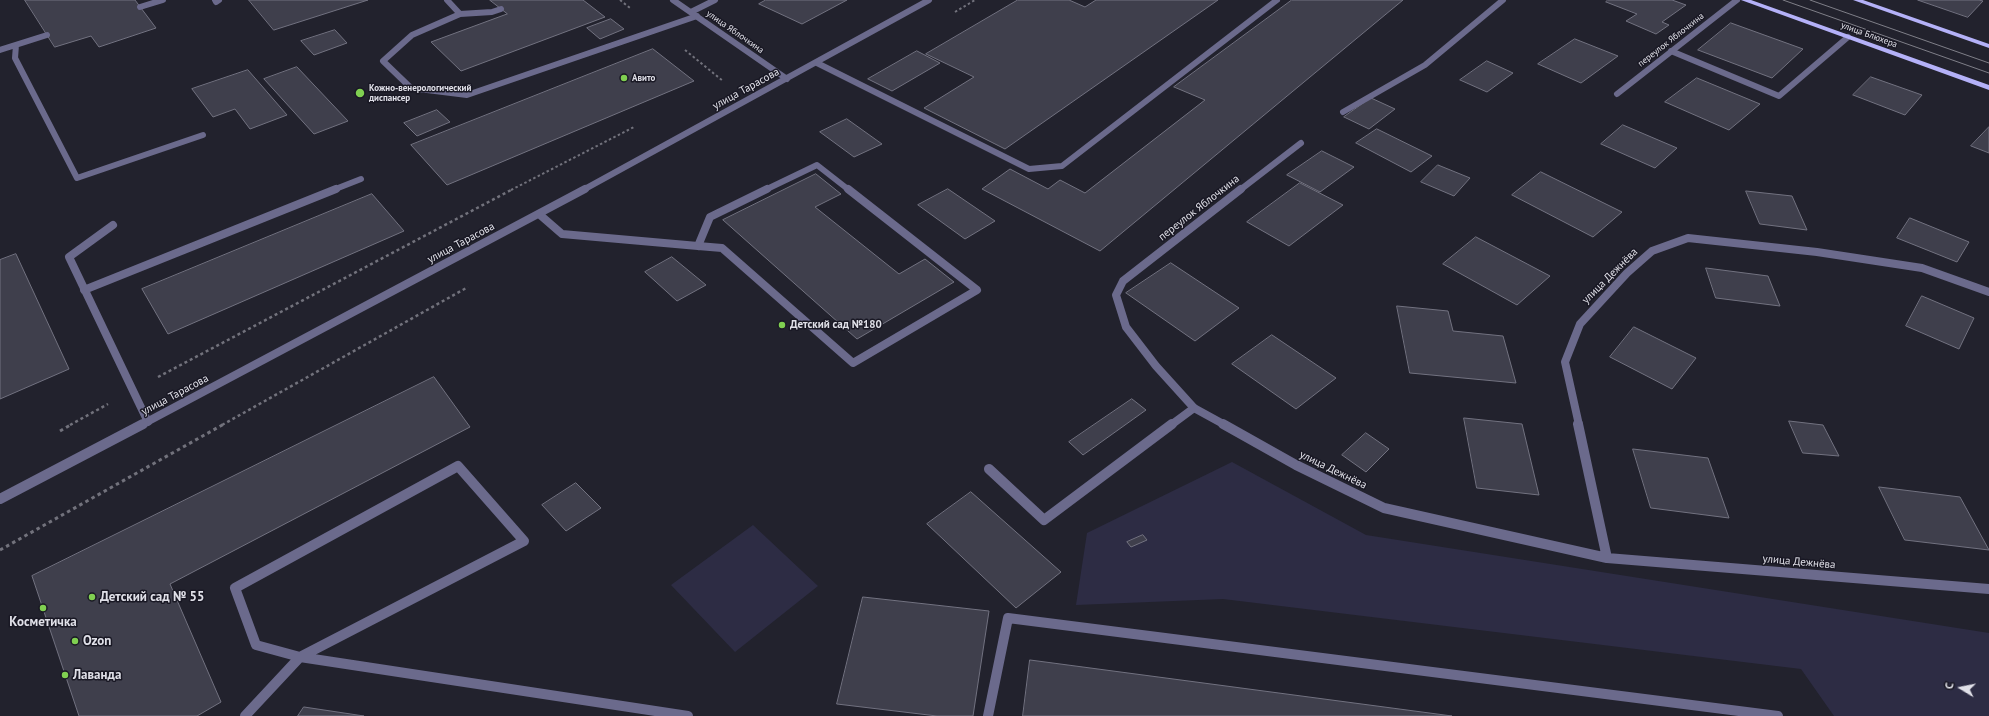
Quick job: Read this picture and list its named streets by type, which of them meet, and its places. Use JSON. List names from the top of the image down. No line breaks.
{"streets":{"main road":["улица Блюхера"],"street":["улица Яблочкина","переулок Яблочкина","улица Тарасова","улица Дежнёва"]},"crossings":[["улица Яблочкина","улица Тарасова"],["переулок Яблочкина","улица Дежнёва"]],"places":["Авито","Кожно-венерологический диспансер","Детский сад №180","Детский сад № 55","Косметичка","Ozon","Лаванда"],"north":"left"}
